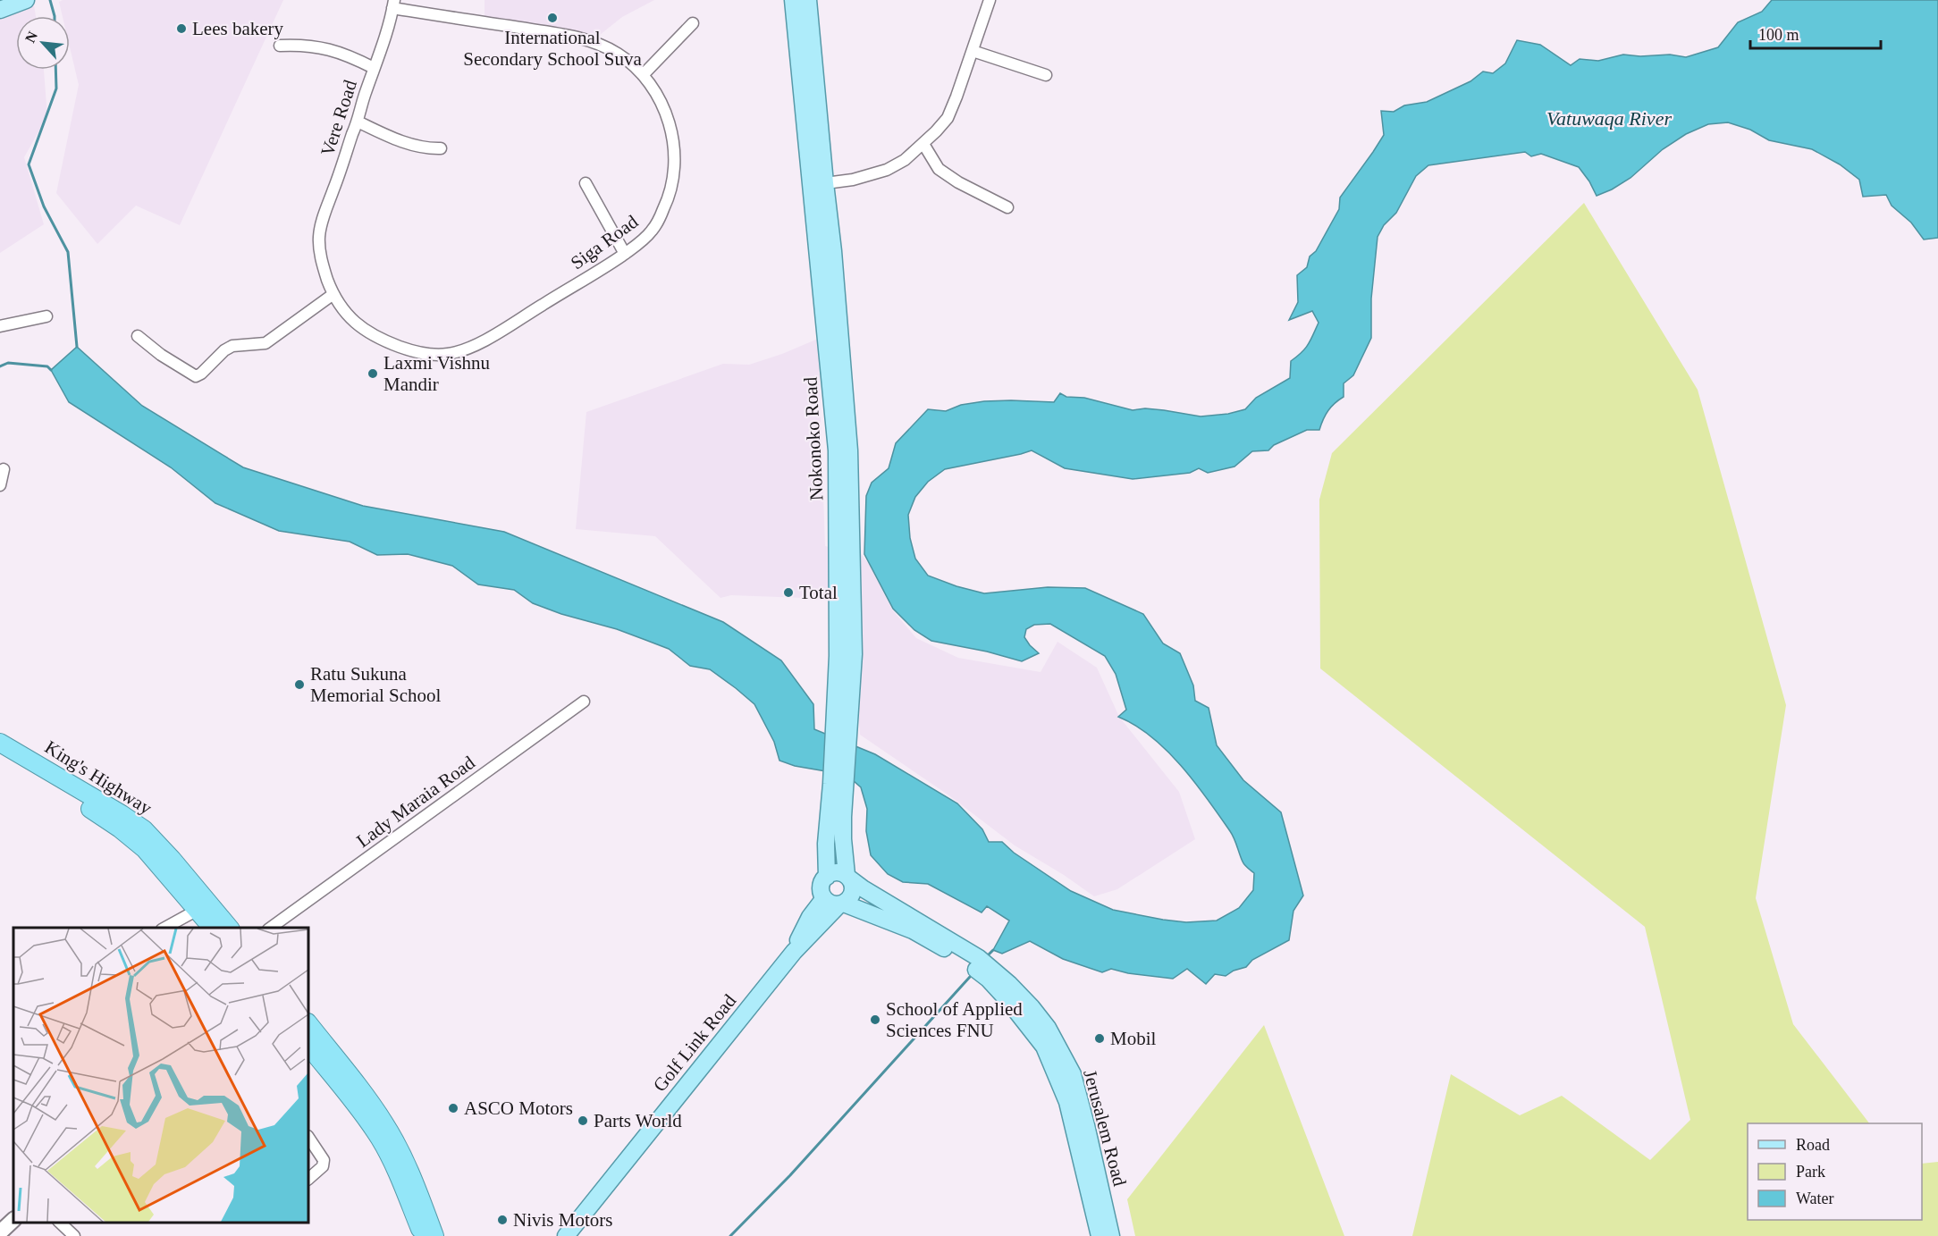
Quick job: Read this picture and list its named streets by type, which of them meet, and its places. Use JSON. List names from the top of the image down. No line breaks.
{"streets":{"highway":["King's Highway"],"main road":["Nokonoko Road","Golf Link Road","Jerusalem Road"],"street":["Vere Road","Siga Road","Lady Maraia Road"]},"crossings":[["Vere Road","Siga Road"],["Nokonoko Road","Golf Link Road"],["Nokonoko Road","Jerusalem Road"],["Golf Link Road","Jerusalem Road"]],"water":["Vatuwaqa River"],"places":["International Secondary School Suva","Lees bakery","Laxmi Vishnu Mandir","Total","Ratu Sukuna Memorial School","School of Applied Sciences FNU","Mobil","ASCO Motors","Parts World","Nivis Motors"],"legend":["Road","Park","Water"],"scale_bar":"100 m","north":"top left"}
